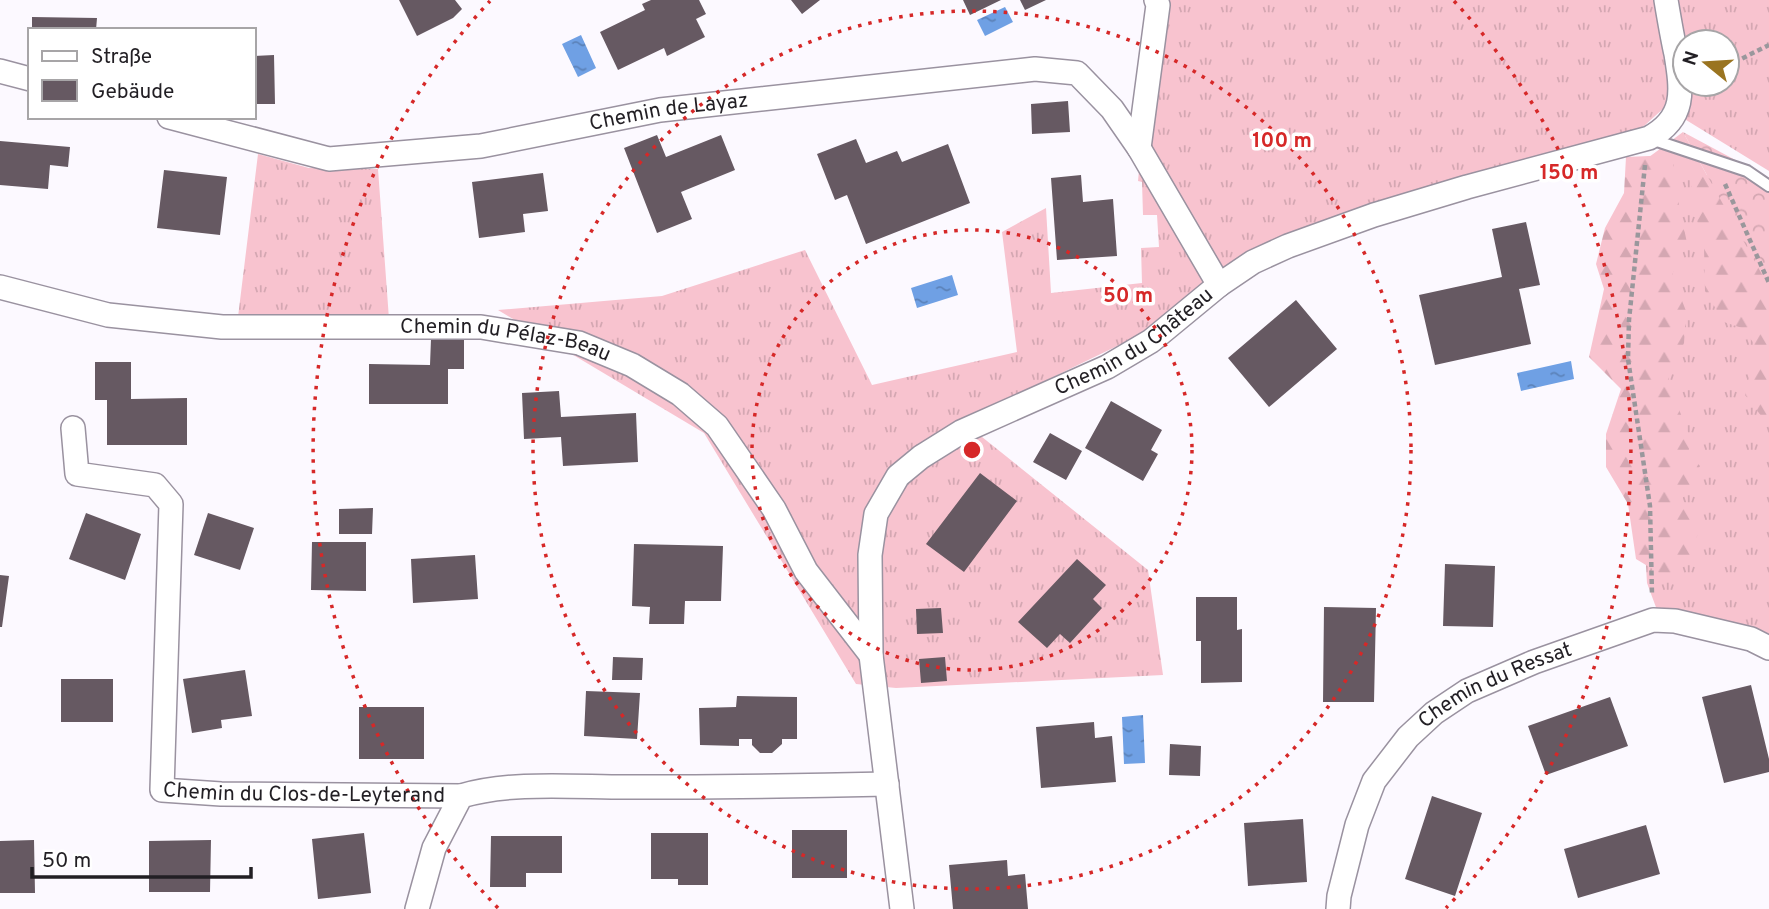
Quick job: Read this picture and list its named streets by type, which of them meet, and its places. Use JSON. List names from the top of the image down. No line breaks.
{"streets":{"street":["Chemin de Layaz","Chemin du Château","Chemin du Pélaz-Beau","Chemin du Ressat","Chemin du Clos-de-Leyterand"]},"crossings":[["Chemin de Layaz","Chemin du Château"],["Chemin du Château","Chemin du Pélaz-Beau"],["Chemin du Château","Chemin du Clos-de-Leyterand"]],"legend":["Straße","Gebäude"],"scale_bar":"50 m","north":"left","rings":["100 m","150 m","50 m"]}
